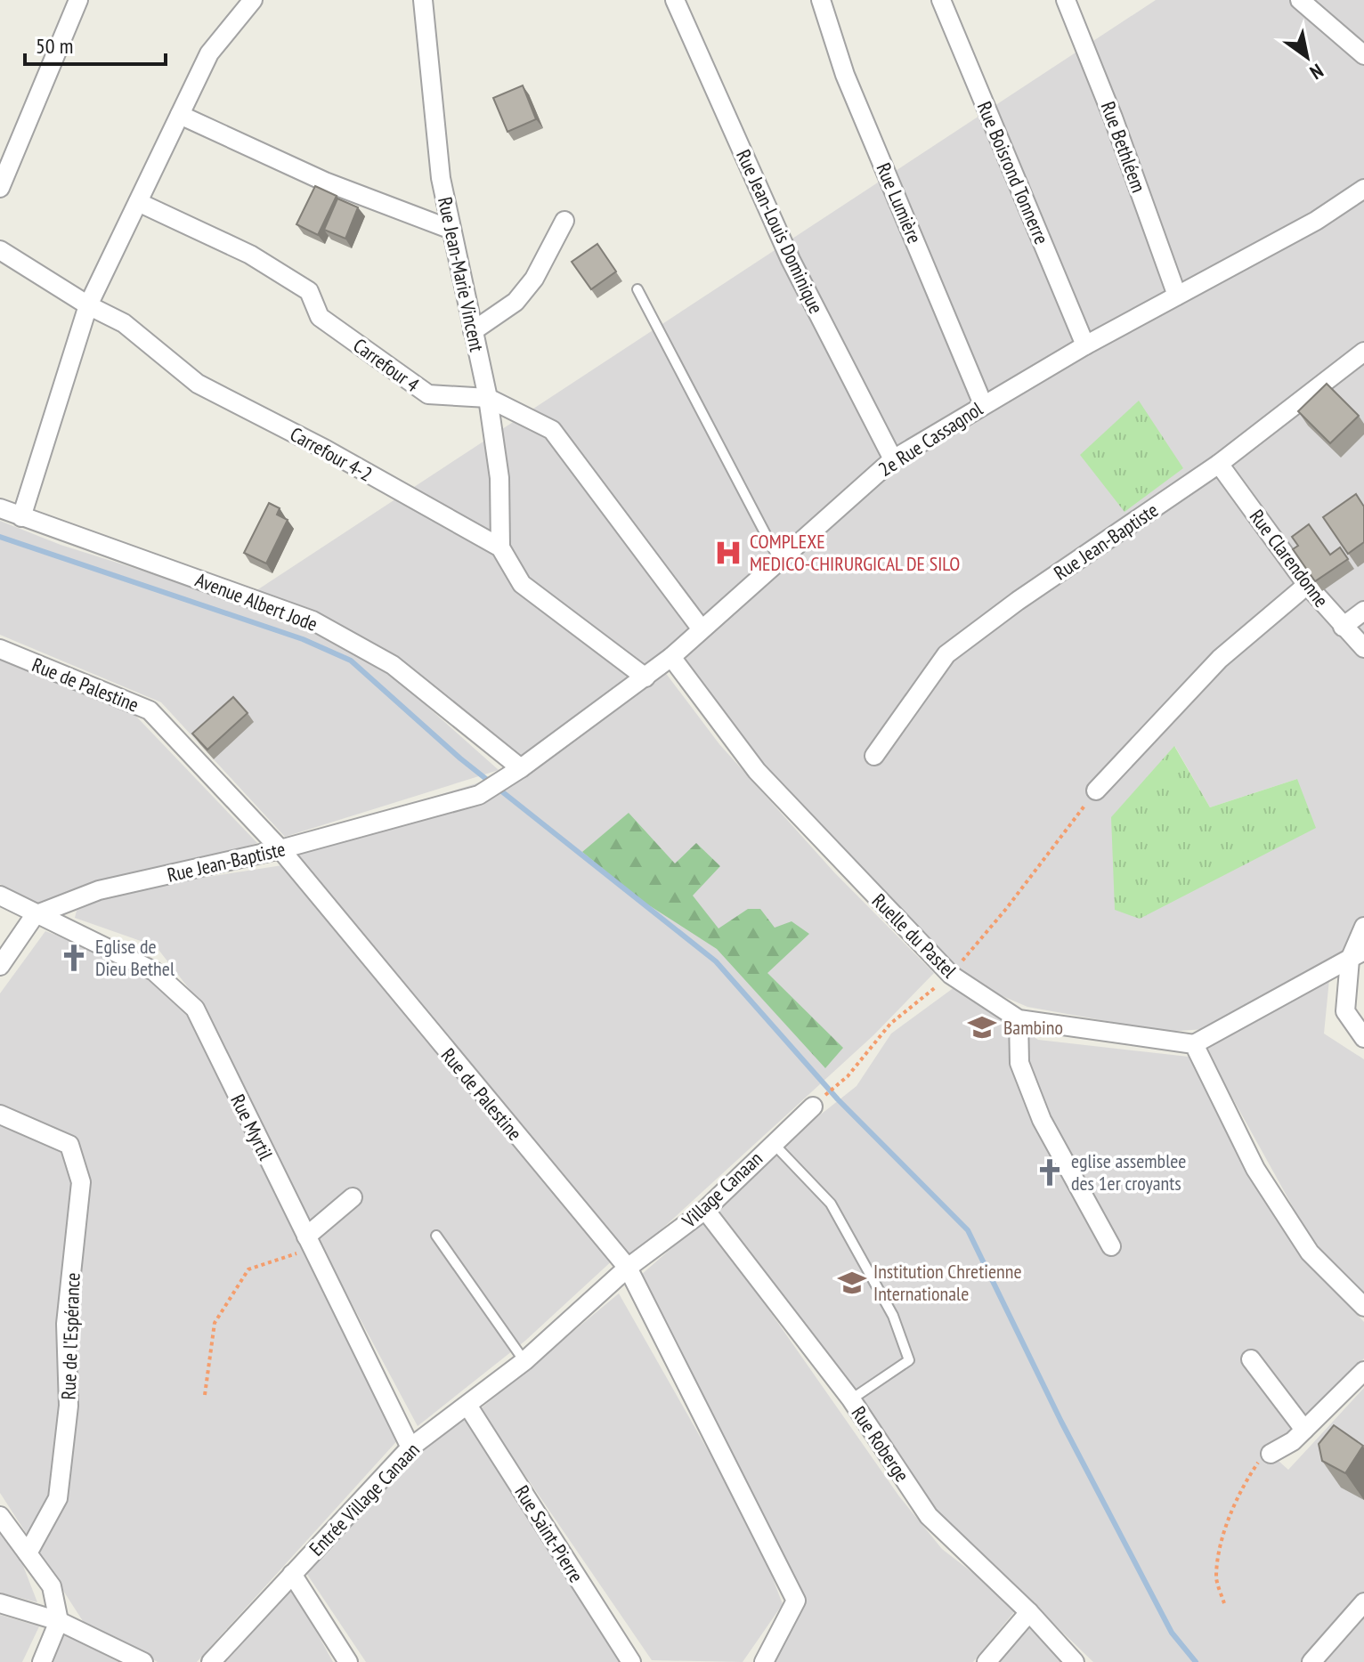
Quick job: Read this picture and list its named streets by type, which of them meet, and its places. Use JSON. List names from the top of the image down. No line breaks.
{"streets":{"street":["Rue Bethléem","Rue Boisrond Tonnerre","Rue Lumière","Rue Jean-Louis Dominique","Rue Jean-Marie Vincent","Carrefour 4","2e Rue Cassagnol","Carrefour 4-2","Rue Jean-Baptiste","Rue Clarendonne","Avenue Albert Jode","Rue de Palestine","Ruelle du Pastel","Rue Myrtil","Village Canaan","Rue de l'Espérance","Rue Roberge","Entrée Village Canaan","Rue Saint-Pierre"]},"crossings":[["Rue Bethléem","2e Rue Cassagnol"],["Rue Boisrond Tonnerre","2e Rue Cassagnol"],["Rue Lumière","2e Rue Cassagnol"],["Rue Jean-Louis Dominique","2e Rue Cassagnol"],["Rue Jean-Marie Vincent","Carrefour 4"],["Rue Jean-Marie Vincent","Carrefour 4-2"],["Carrefour 4","2e Rue Cassagnol"],["2e Rue Cassagnol","Rue Jean-Baptiste"],["2e Rue Cassagnol","Avenue Albert Jode"],["2e Rue Cassagnol","Ruelle du Pastel"],["Rue Jean-Baptiste","Rue Clarendonne"],["Rue Jean-Baptiste","Avenue Albert Jode"],["Rue Jean-Baptiste","Rue de Palestine"],["Rue Jean-Baptiste","Rue Myrtil"],["Rue de Palestine","Village Canaan"],["Rue de Palestine","Entrée Village Canaan"],["Rue Myrtil","Entrée Village Canaan"],["Village Canaan","Rue Roberge"],["Village Canaan","Entrée Village Canaan"],["Entrée Village Canaan","Rue Saint-Pierre"]],"places":{"hospital":["COMPLEXE MEDICO-CHIRURGICAL DE SILO"],"church":["Eglise de Dieu Bethel","eglise assemblee des 1er croyants"],"school or university":["Bambino","Institution Chretienne Internationale"]},"scale_bar":"50 m","north":"bottom right"}
